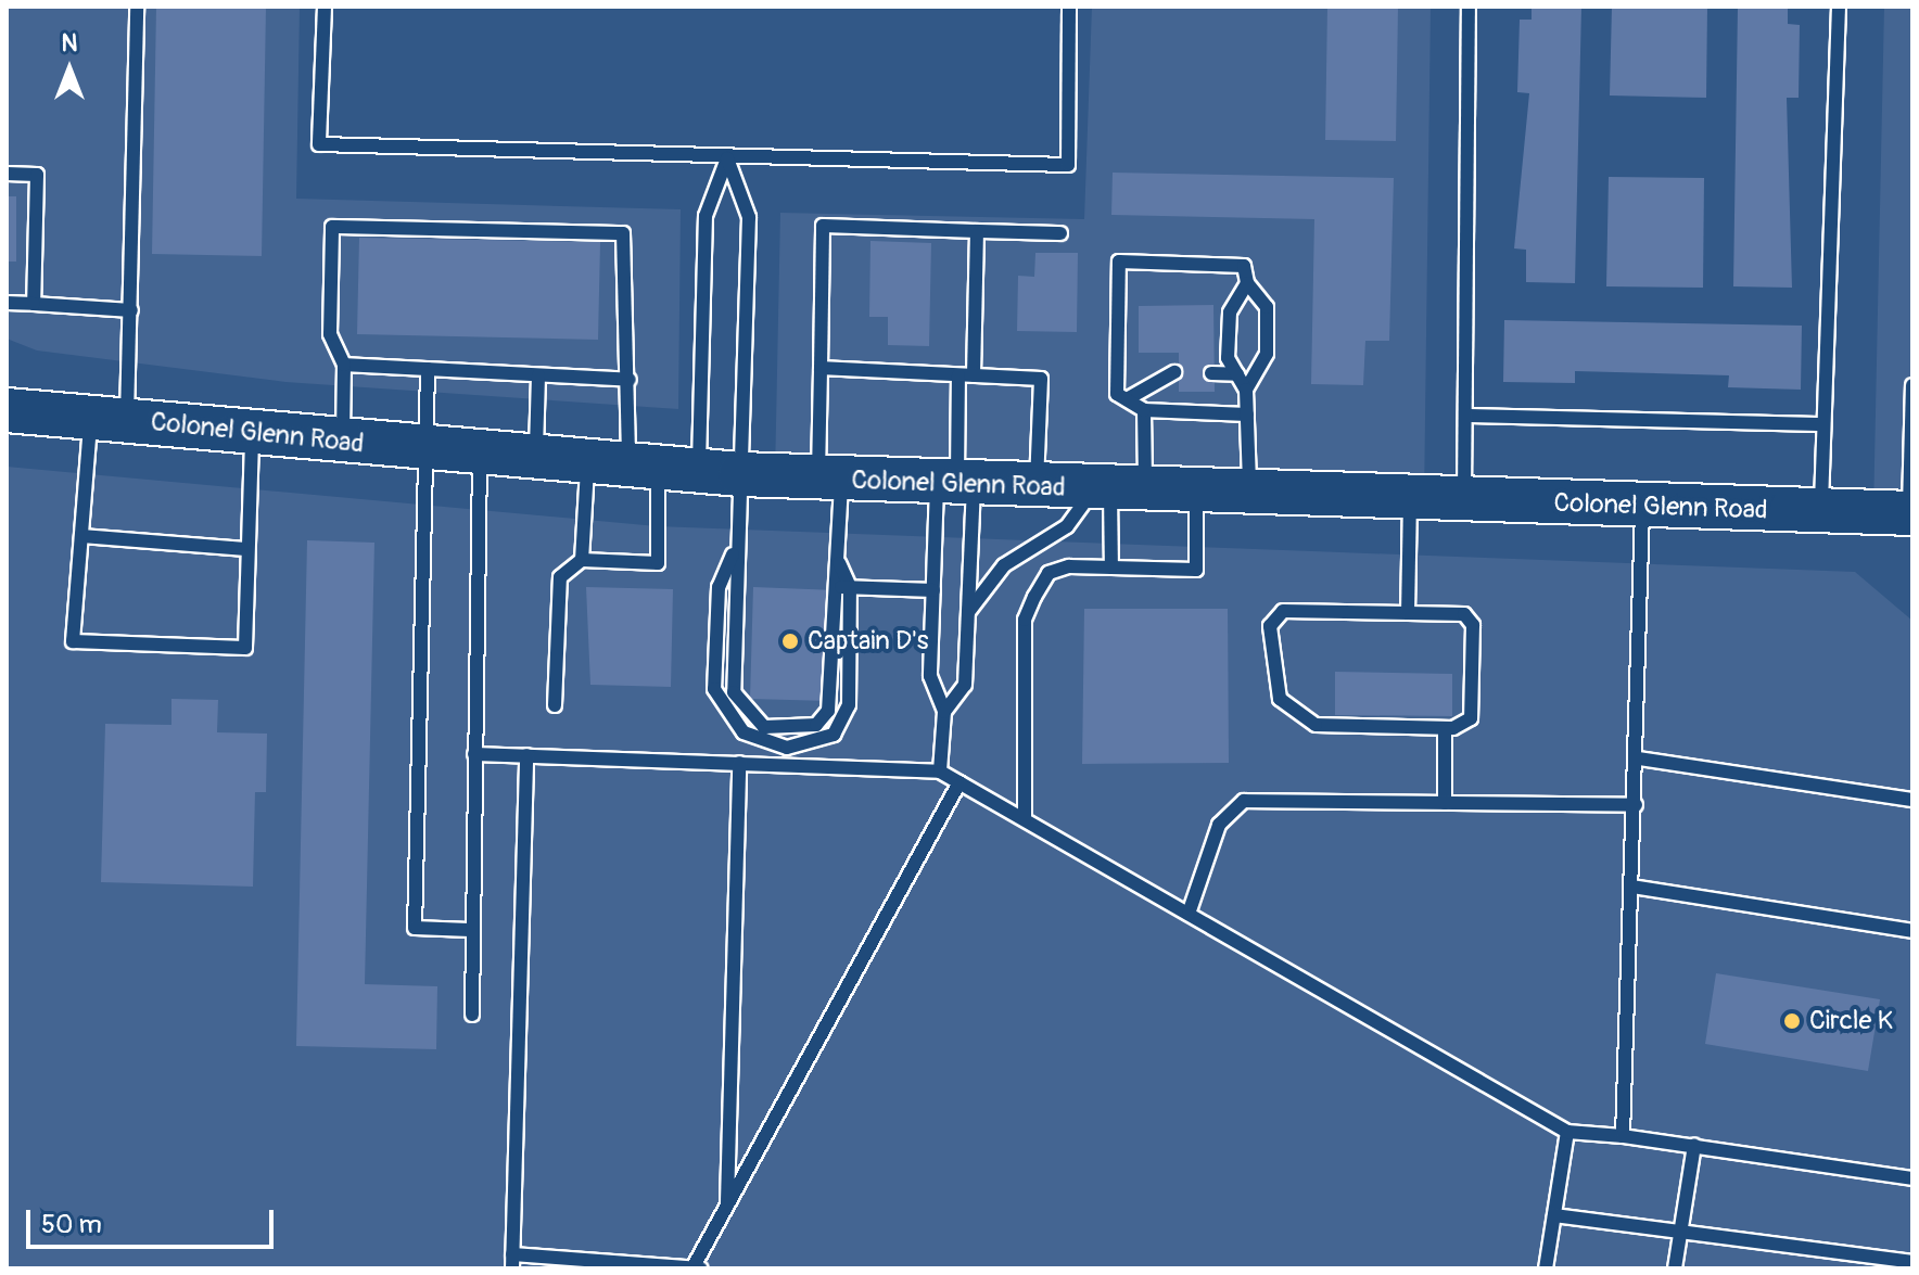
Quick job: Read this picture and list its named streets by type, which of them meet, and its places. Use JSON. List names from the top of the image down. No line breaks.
{"streets":{"main road":["Colonel Glenn Road"]},"places":["Captain D's","Circle K"],"scale_bar":"50 m","north":"top"}
